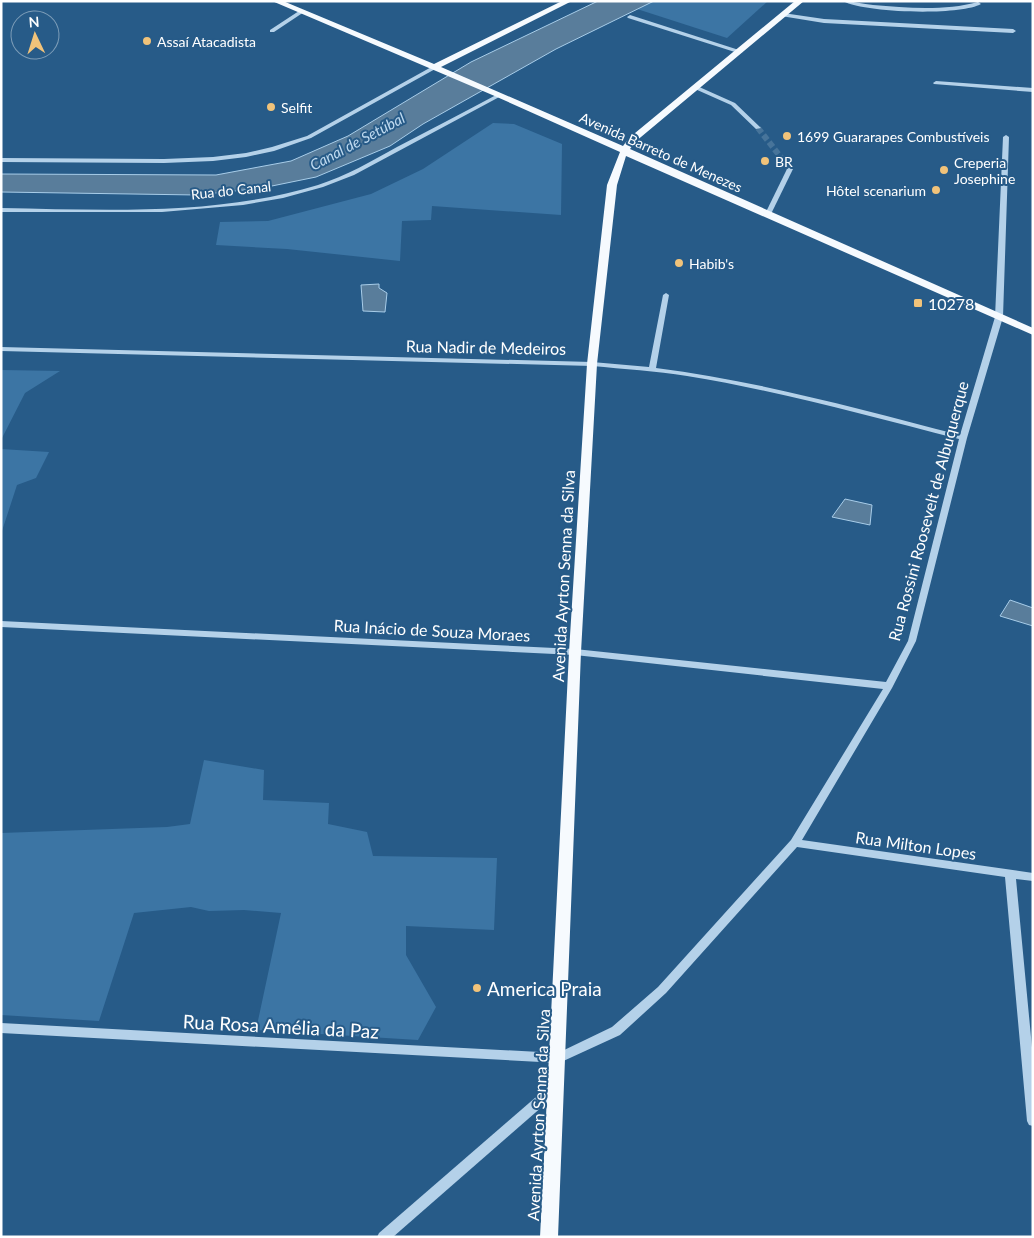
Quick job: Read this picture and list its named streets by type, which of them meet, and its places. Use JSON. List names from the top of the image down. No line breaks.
{"streets":{"main road":["Avenida Barreto de Menezes","Avenida Ayrton Senna da Silva"],"street":["Rua do Canal","Rua Nadir de Medeiros","Rua Rossini Roosevelt de Albuquerque","Rua Inácio de Souza Moraes","Rua Milton Lopes","Rua Rosa Amélia da Paz"]},"crossings":[["Avenida Barreto de Menezes","Rua do Canal"],["Avenida Barreto de Menezes","Rua Rossini Roosevelt de Albuquerque"],["Avenida Barreto de Menezes","Avenida Ayrton Senna da Silva"],["Rua Nadir de Medeiros","Rua Rossini Roosevelt de Albuquerque"],["Rua Nadir de Medeiros","Avenida Ayrton Senna da Silva"],["Rua Rossini Roosevelt de Albuquerque","Avenida Ayrton Senna da Silva"],["Rua Rossini Roosevelt de Albuquerque","Rua Inácio de Souza Moraes"],["Rua Rossini Roosevelt de Albuquerque","Rua Milton Lopes"],["Rua Rossini Roosevelt de Albuquerque","Rua Rosa Amélia da Paz"],["Avenida Ayrton Senna da Silva","Rua Inácio de Souza Moraes"],["Avenida Ayrton Senna da Silva","Rua Rosa Amélia da Paz"]],"water":["Canal de Setúbal"],"places":{"other":["Assaí Atacadista","Selfit","1699 Guararapes Combustíveis","BR","Creperia Josephine","Hôtel scenarium","Habib's","America Praia"],"transit":["10278"]},"north":"top"}
